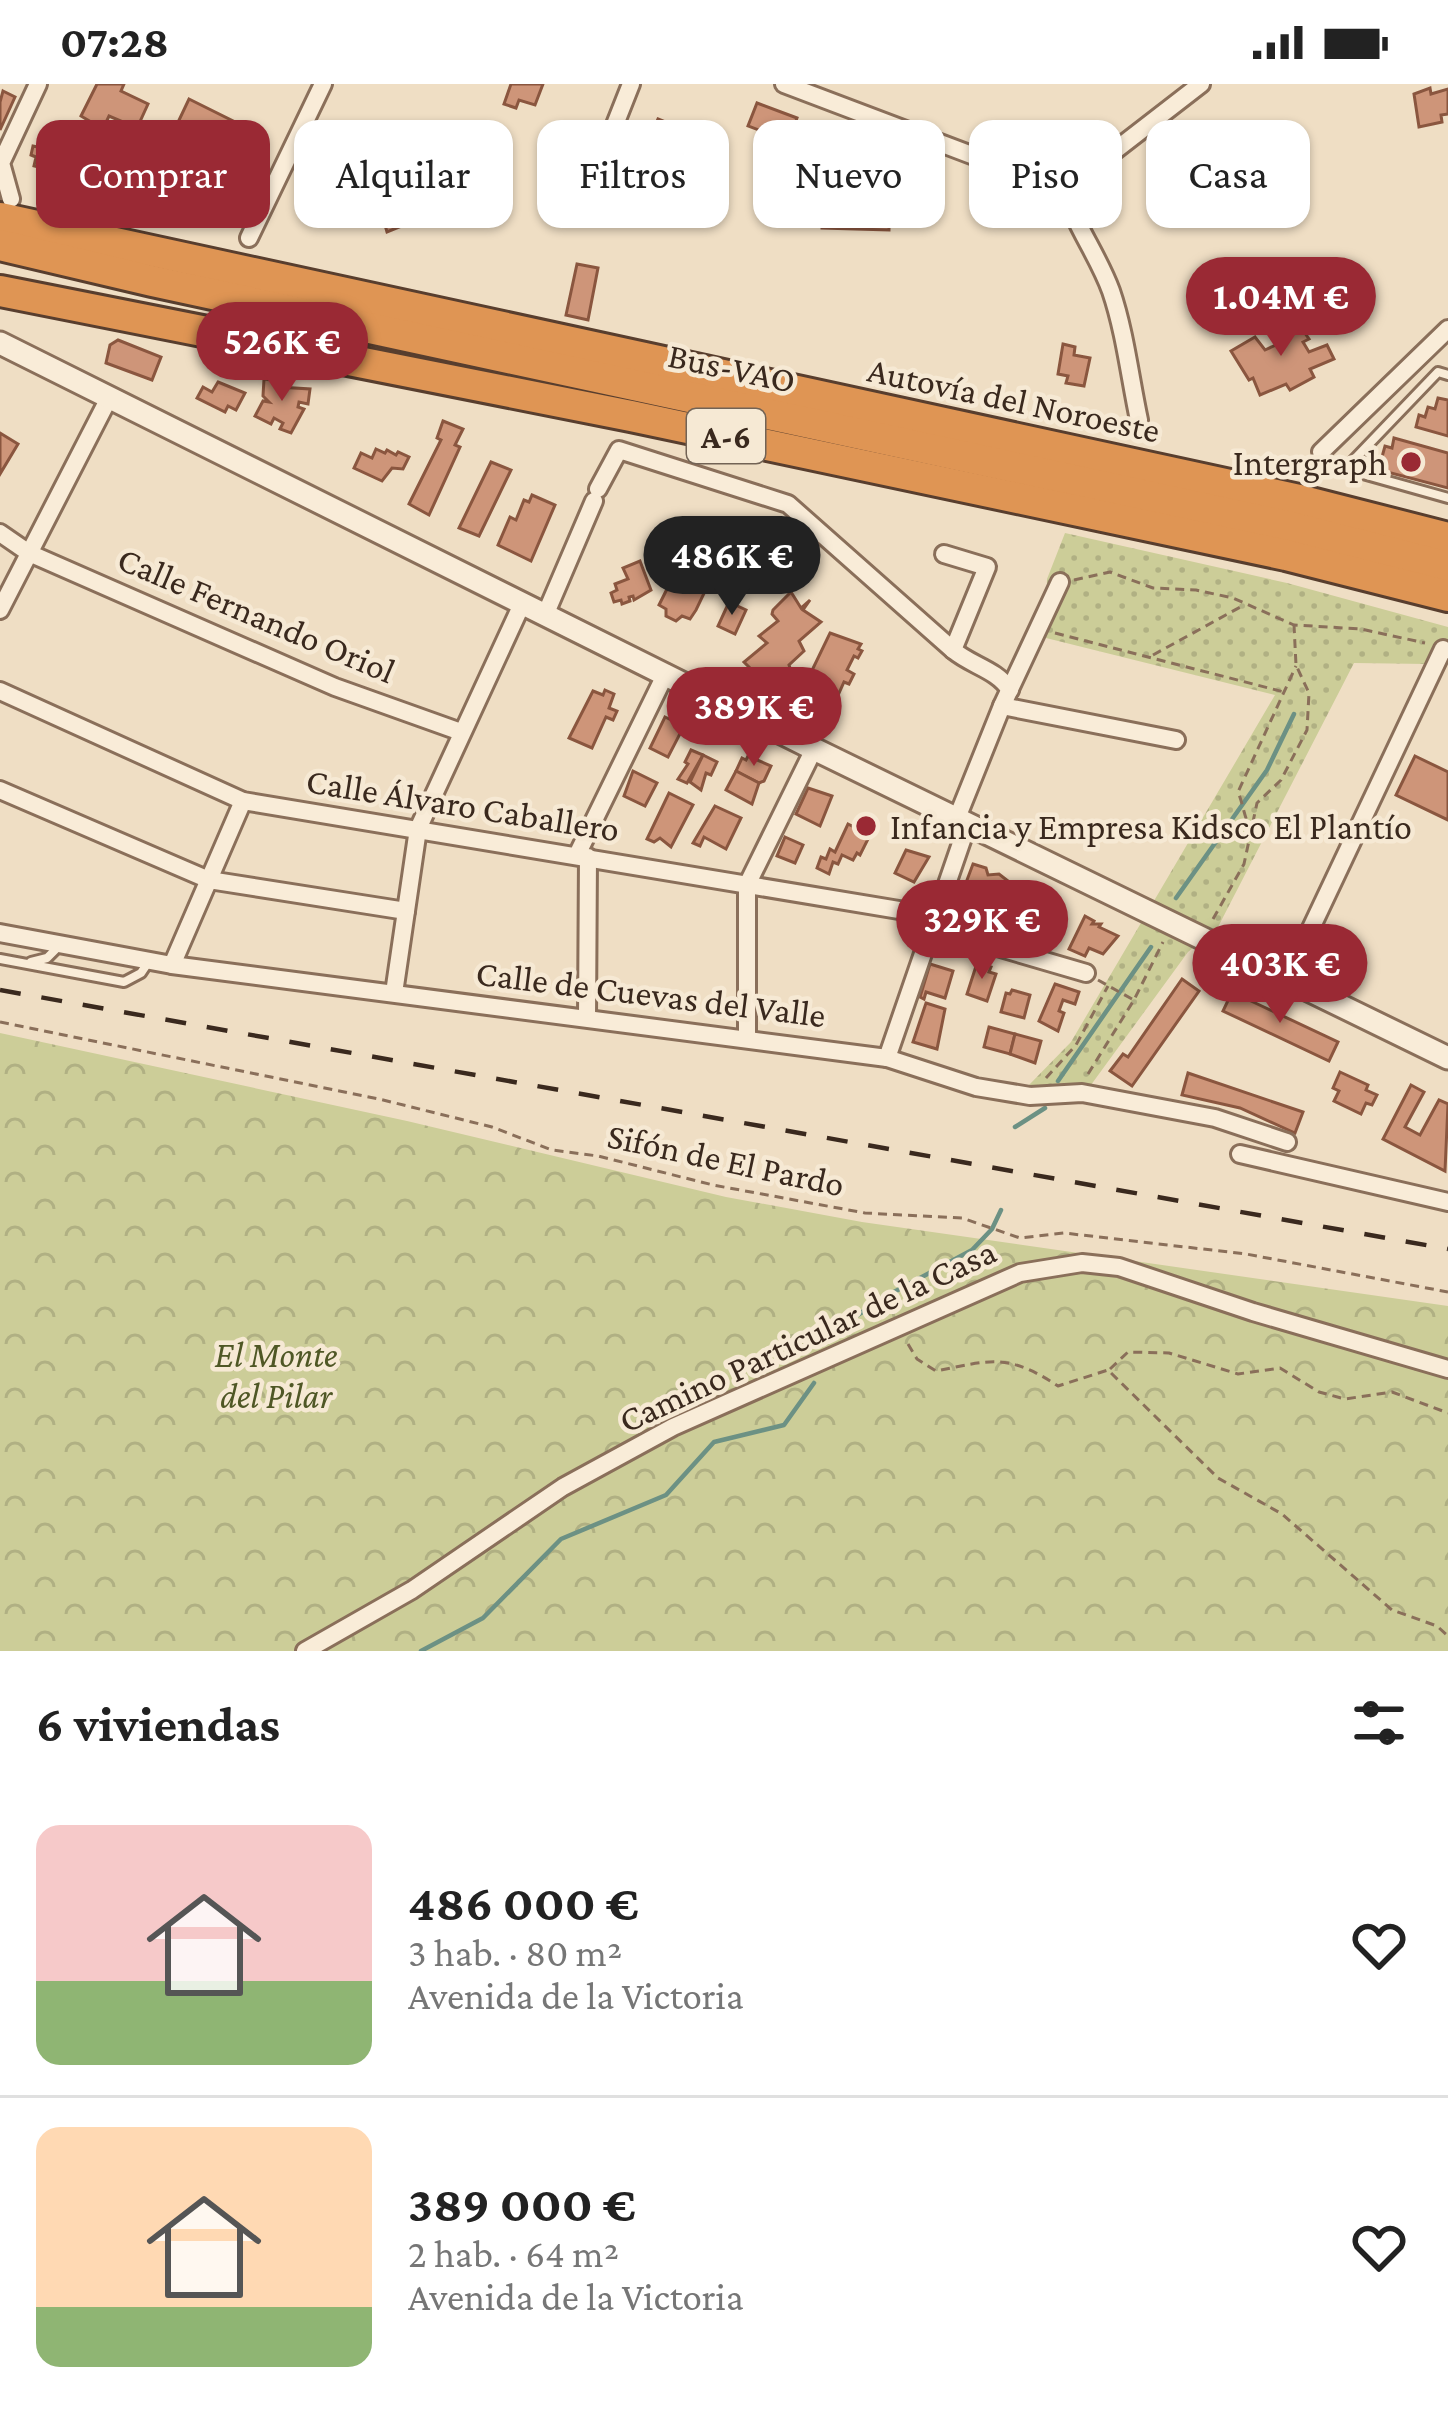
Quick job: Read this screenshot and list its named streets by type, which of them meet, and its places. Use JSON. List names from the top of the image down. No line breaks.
{"streets":{"highway":["Bus-VAO","Autovía del Noroeste","A-6"],"street":["Calle Fernando Oriol","Calle Álvaro Caballero","Calle de Cuevas del Valle","Camino Particular de la Casa"],"path":["Sifón de El Pardo"]},"parks":["El Monte del Pilar"],"places":["Intergraph","Infancia y Empresa Kidsco El Plantío"],"page":{"status":"07:28","chip":["Comprar","Alquilar","Filtros","Nuevo","Piso","Casa"],"price":["1.04M €","526K €","486K €","389K €","329K €","403K €"],"heading":"6 viviendas","list":[{"name":"486 000 €","note":"3 hab. · 80 m² · Avenida de la Victoria"},{"name":"389 000 €","note":"2 hab. · 64 m² · Avenida de la Victoria"}]}}
